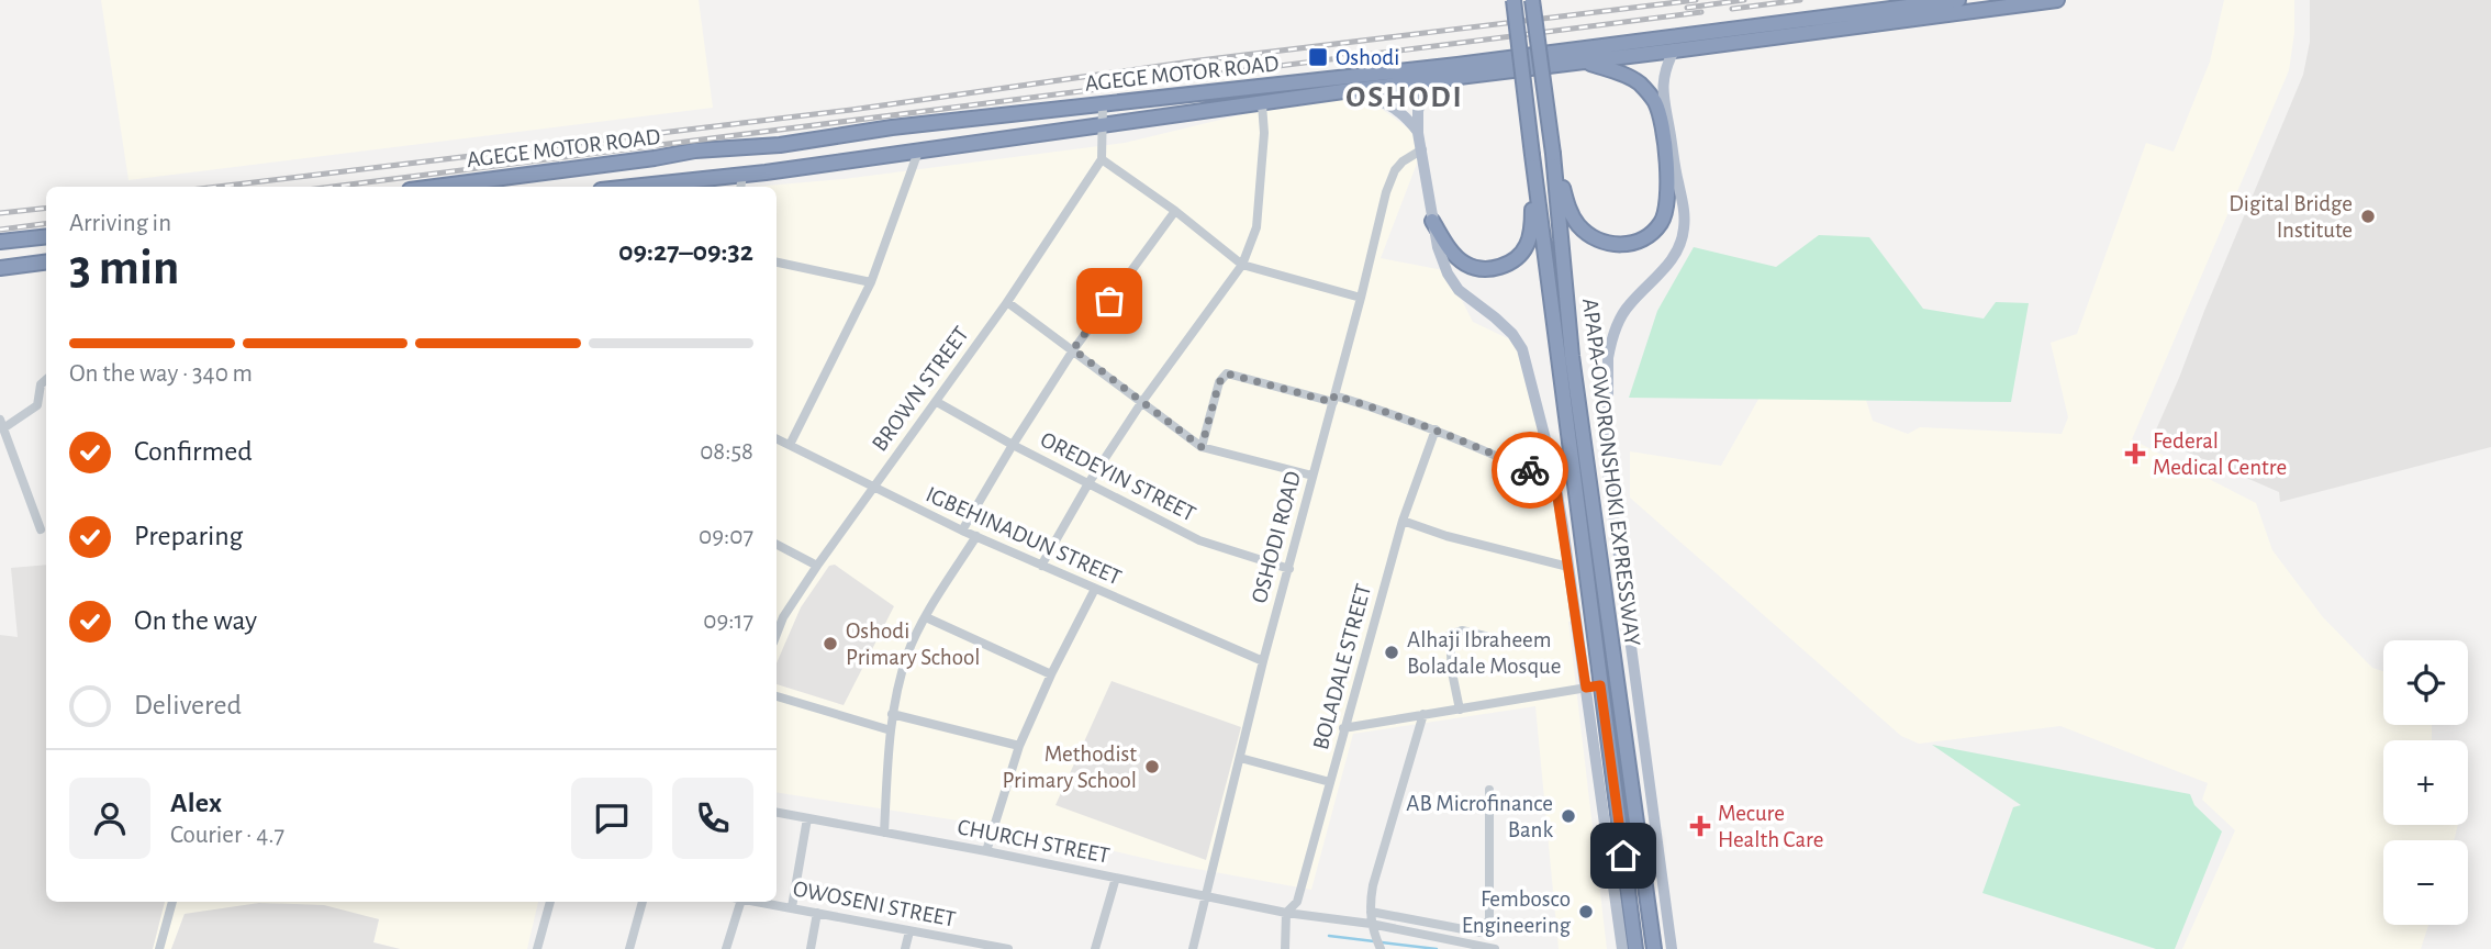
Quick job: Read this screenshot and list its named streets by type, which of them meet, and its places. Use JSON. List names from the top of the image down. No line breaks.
{"streets":{"highway":["AGEGE MOTOR ROAD","APAPA-OWORONSHOKI EXPRESSWAY"],"street":["BROWN STREET","OREDEYIN STREET","IGBEHINADUN STREET","OSHODI ROAD","BOLADALE STREET","CHURCH STREET","OWOSENI STREET"]},"crossings":[["AGEGE MOTOR ROAD","APAPA-OWORONSHOKI EXPRESSWAY"],["BROWN STREET","OREDEYIN STREET"],["BROWN STREET","IGBEHINADUN STREET"],["APAPA-OWORONSHOKI EXPRESSWAY","OSHODI ROAD"],["OREDEYIN STREET","OSHODI ROAD"],["IGBEHINADUN STREET","OSHODI ROAD"],["OSHODI ROAD","CHURCH STREET"],["BOLADALE STREET","CHURCH STREET"]],"districts":["OSHODI"],"places":{"transit":["Oshodi"],"other":["Digital Bridge Institute","Oshodi Primary School","Alhaji Ibraheem Boladale Mosque","Methodist Primary School","AB Microfinance Bank","Fembosco Engineering"],"health":["Federal Medical Centre","Mecure Health Care"]},"page":{"heading":["3 min","Arriving in","09:27–09:32"],"panel":["Alex","Courier · 4.7"],"bar":"On the way · 340 m","list":[["Confirmed","08:58"],["Preparing","09:07"],["On the way","09:17"],"Delivered"],"map_buttons":["+","−"]}}
